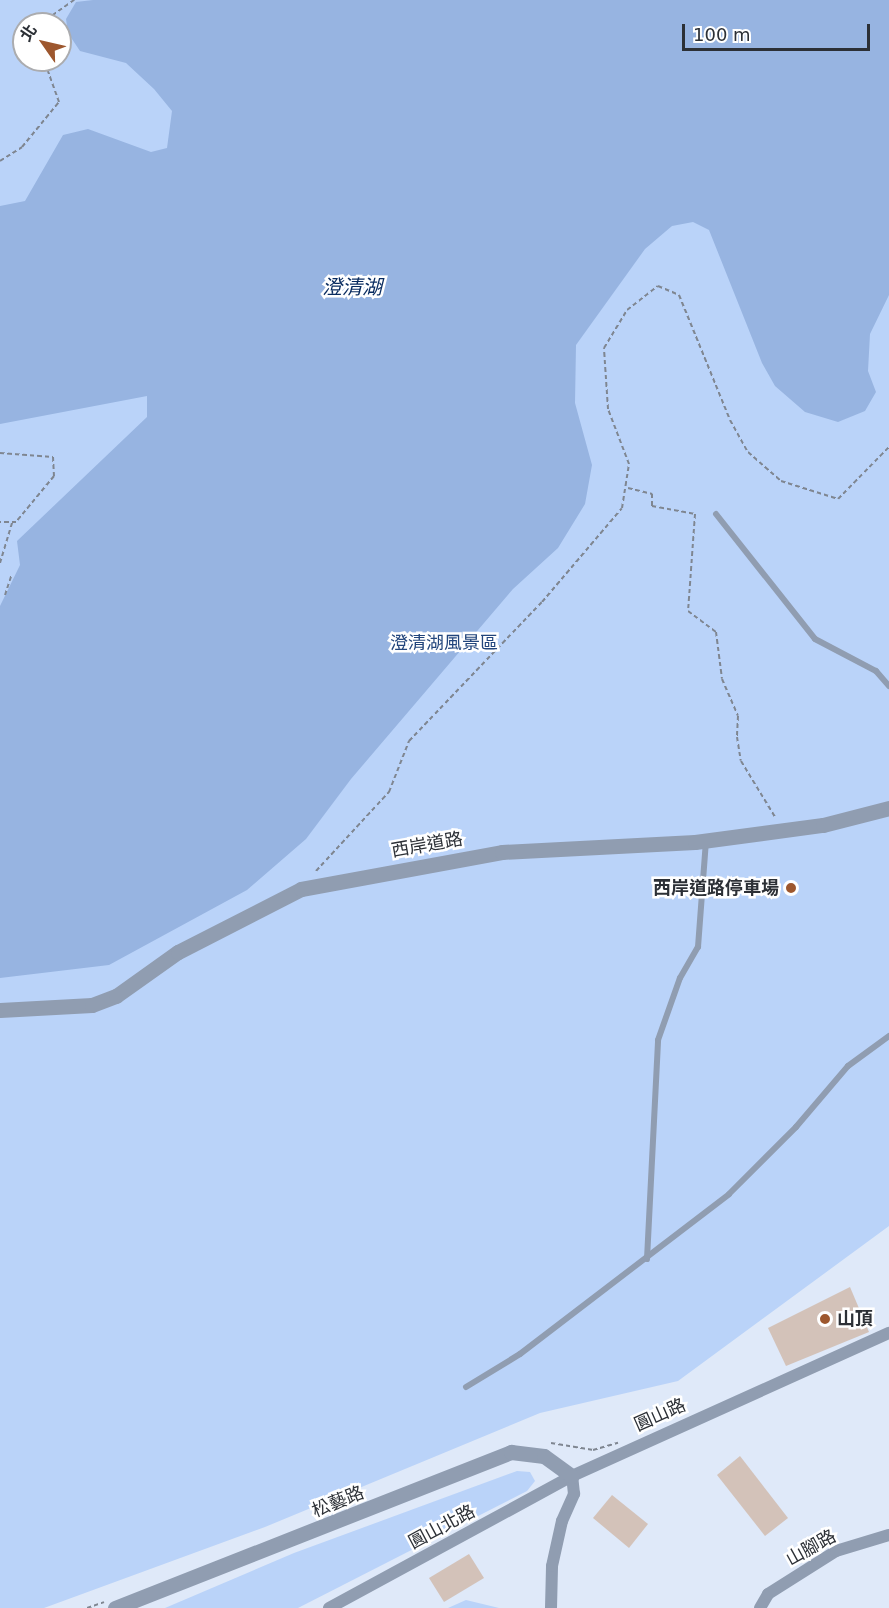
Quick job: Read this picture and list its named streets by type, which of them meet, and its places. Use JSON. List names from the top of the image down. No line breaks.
{"streets":{"street":["西岸道路","圓山路","松藝路","圓山北路","山腳路"]},"crossings":[["圓山路","松藝路"],["圓山路","圓山北路"],["松藝路","圓山北路"]],"water":["澄清湖"],"parks":["澄清湖風景區"],"places":["西岸道路停車場","山頂"],"scale_bar":"100 m","north":"top left"}
